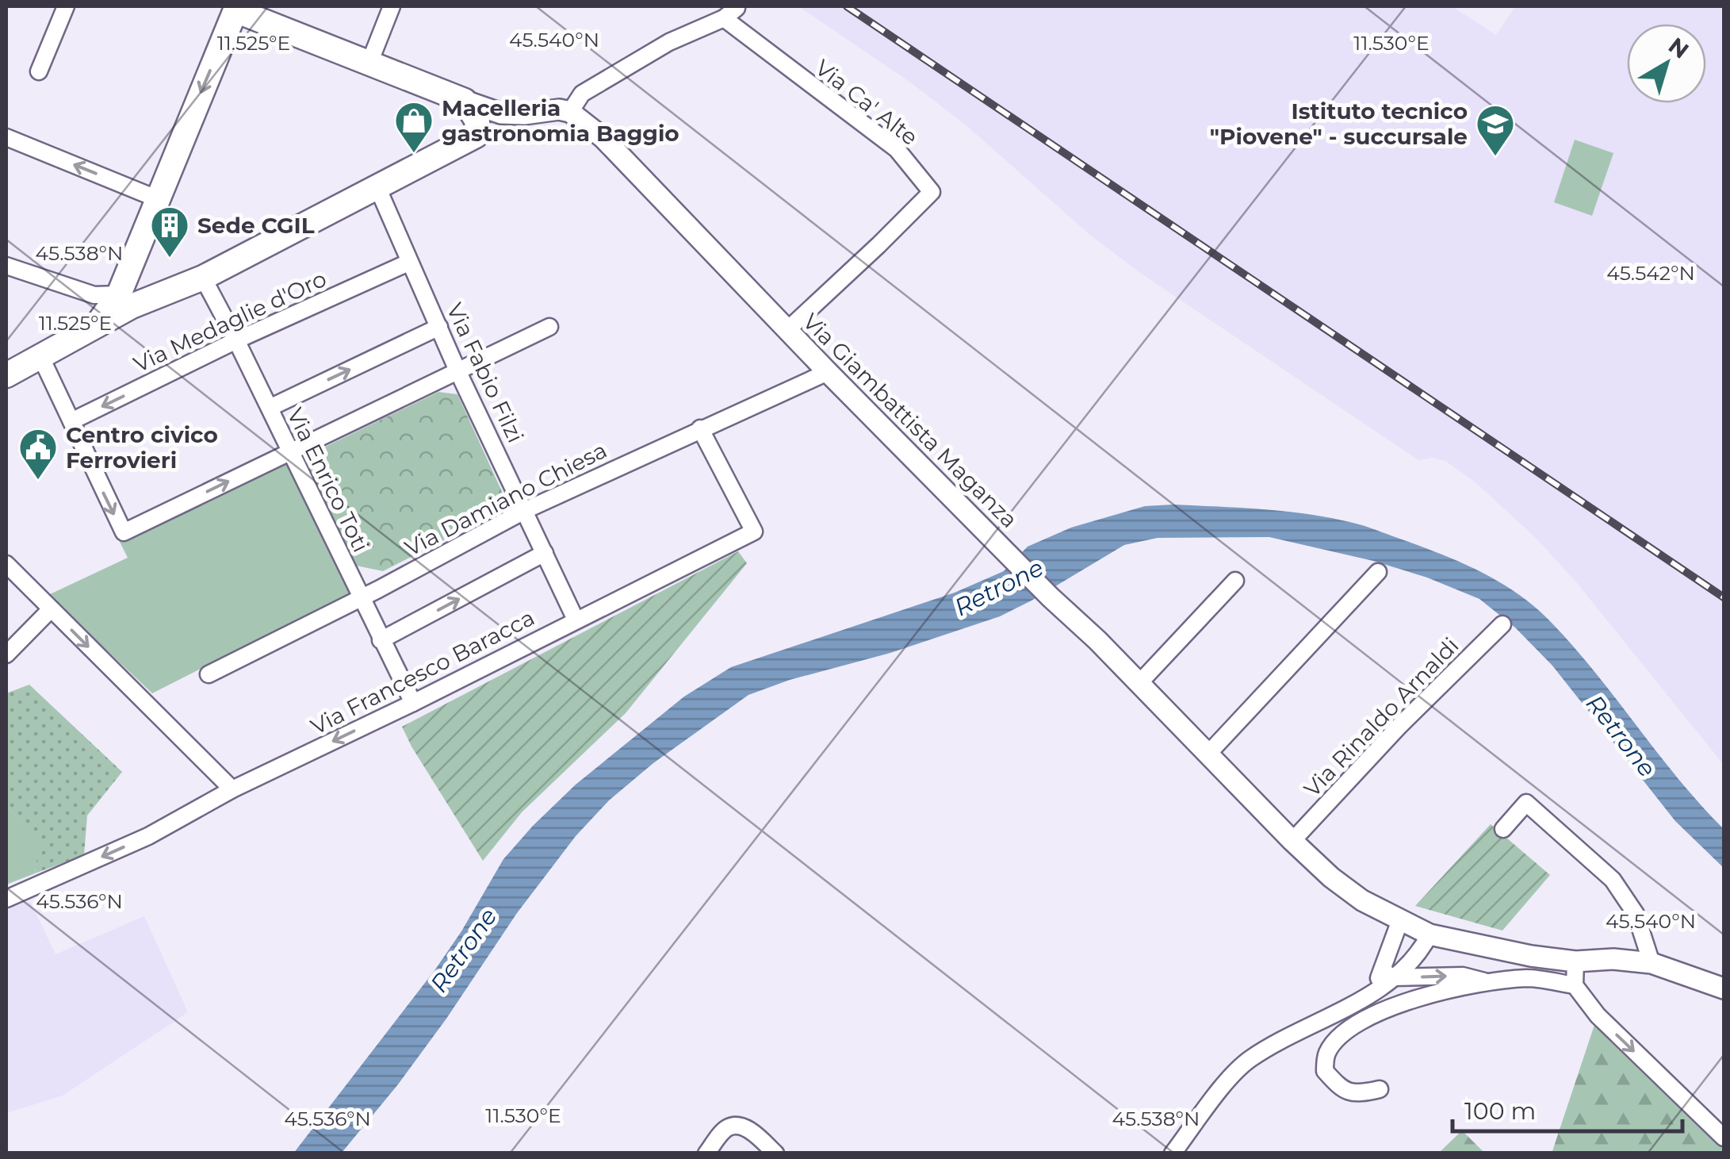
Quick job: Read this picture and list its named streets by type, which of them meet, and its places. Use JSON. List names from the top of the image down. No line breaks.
{"streets":{"street":["Via Ca' Alte","Via Medaglie d'Oro","Via Fabio Filzi","Via Giambattista Maganza","Via Enrico Toti","Via Damiano Chiesa","Via Francesco Baracca","Via Rinaldo Arnaldi"]},"crossings":[["Via Ca' Alte","Via Giambattista Maganza"],["Via Medaglie d'Oro","Via Fabio Filzi"],["Via Medaglie d'Oro","Via Enrico Toti"],["Via Fabio Filzi","Via Damiano Chiesa"],["Via Fabio Filzi","Via Francesco Baracca"],["Via Giambattista Maganza","Via Damiano Chiesa"],["Via Giambattista Maganza","Via Rinaldo Arnaldi"],["Via Enrico Toti","Via Damiano Chiesa"],["Via Enrico Toti","Via Francesco Baracca"],["Via Damiano Chiesa","Via Francesco Baracca"]],"one_way":["Via Medaglie d'Oro","Via Francesco Baracca"],"water":["Retrone"],"places":{"shop":["Macelleria gastronomia Baggio"],"school or university":["Istituto tecnico \"Piovene\" - succursale"],"building":["Sede CGIL"],"public building":["Centro civico Ferrovieri"]},"scale_bar":"100 m","north":"top right","coordinates":["45.540°N","11.525°E","11.530°E","45.538°N","45.542°N","45.536°N"]}
